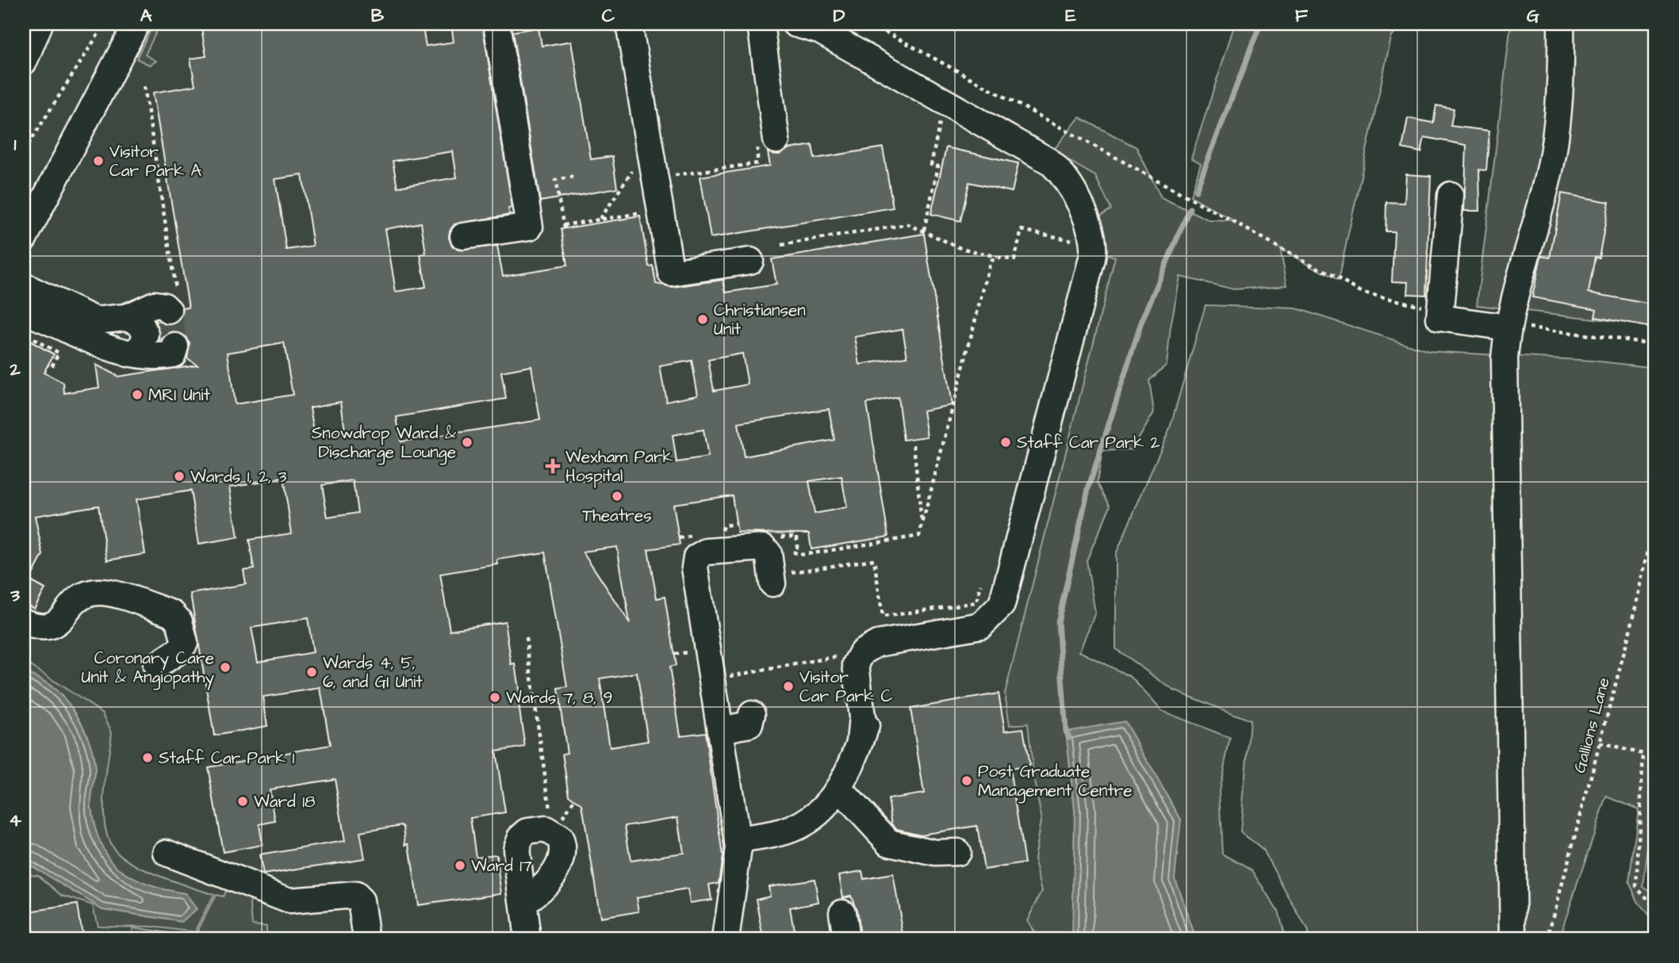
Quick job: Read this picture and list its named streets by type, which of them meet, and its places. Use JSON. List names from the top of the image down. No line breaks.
{"streets":{"path":["Gallions Lane"]},"places":{"other":["Visitor Car Park A","Christiansen Unit","MRI Unit","Snowdrop Ward & Discharge Lounge","Staff Car Park 2","Wards 1, 2, 3","Theatres","Coronary Care Unit & Angiopathy","Wards 4, 5, 6, and GI Unit","Visitor Car Park C","Wards 7, 8, 9","Staff Car Park 1","Post Graduate Management Centre","Ward 18","Ward 17"],"health":["Wexham Park Hospital"]},"grid":{"columns":["A","B","C","D","E","F","G"],"rows":["1","2","3","4"]}}
